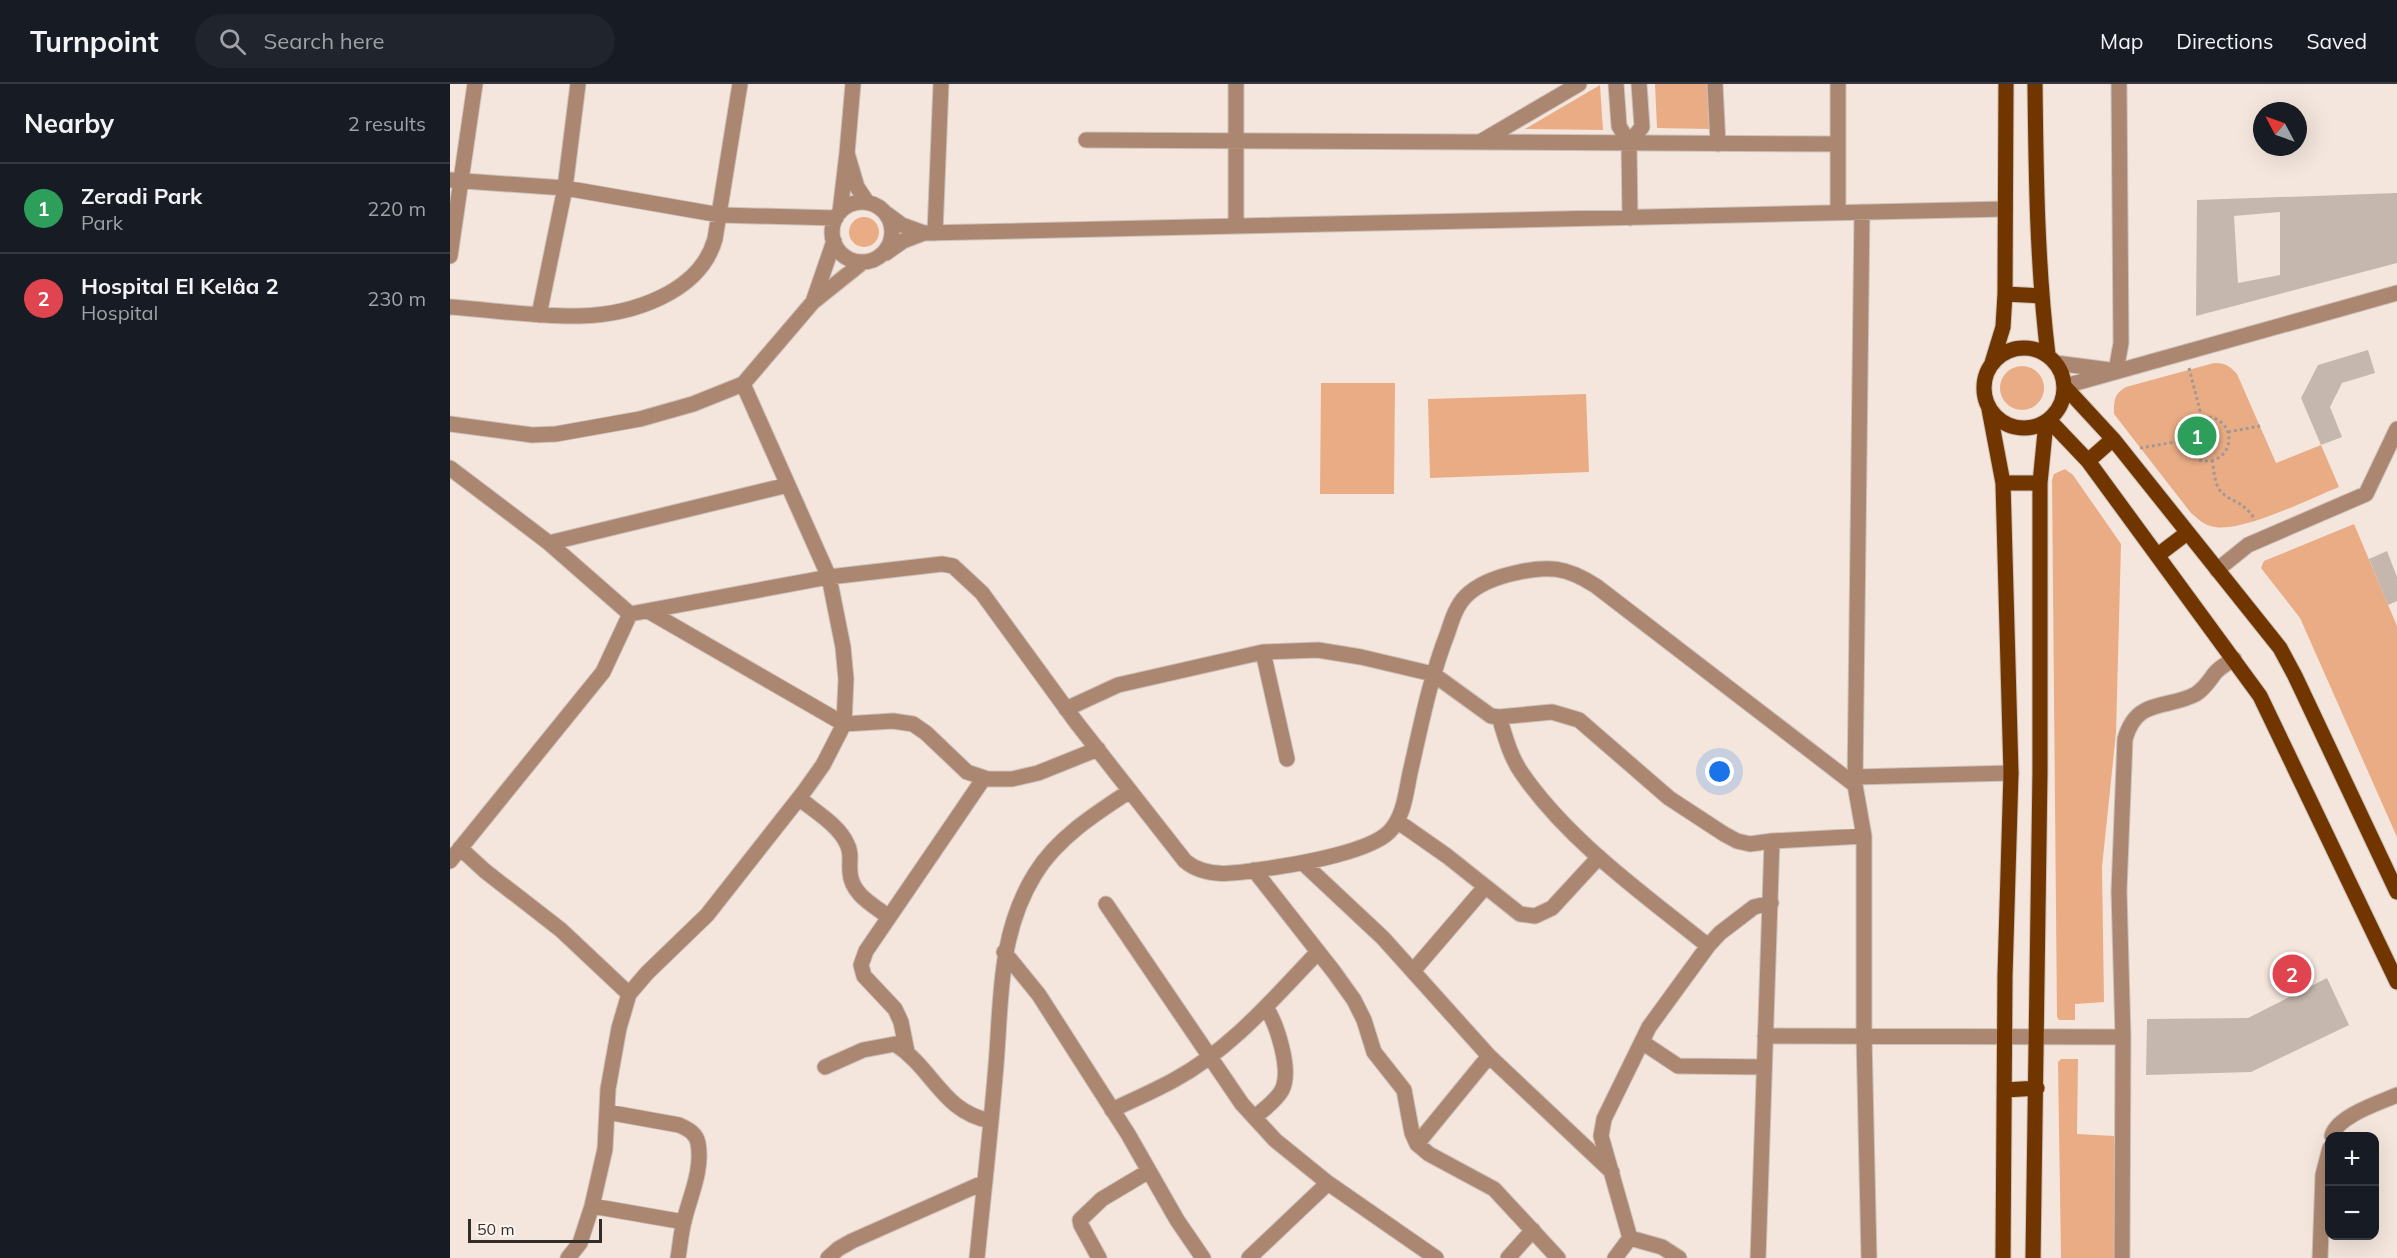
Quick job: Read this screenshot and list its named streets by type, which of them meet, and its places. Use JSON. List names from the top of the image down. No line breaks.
{"scale_bar":"50 m","north":"top left","page":{"header":"Turnpoint","search":"Search here","nav":["Map","Directions","Saved"],"heading":["Nearby","2 results"],"list":[{"mark":"1","name":"Zeradi Park","note":"Park","value":"220 m"},{"mark":"2","name":"Hospital El Kelâa 2","note":"Hospital","value":"230 m"}],"pins":["1","2"],"map_buttons":["+","−"],"scale":"50 m"}}
